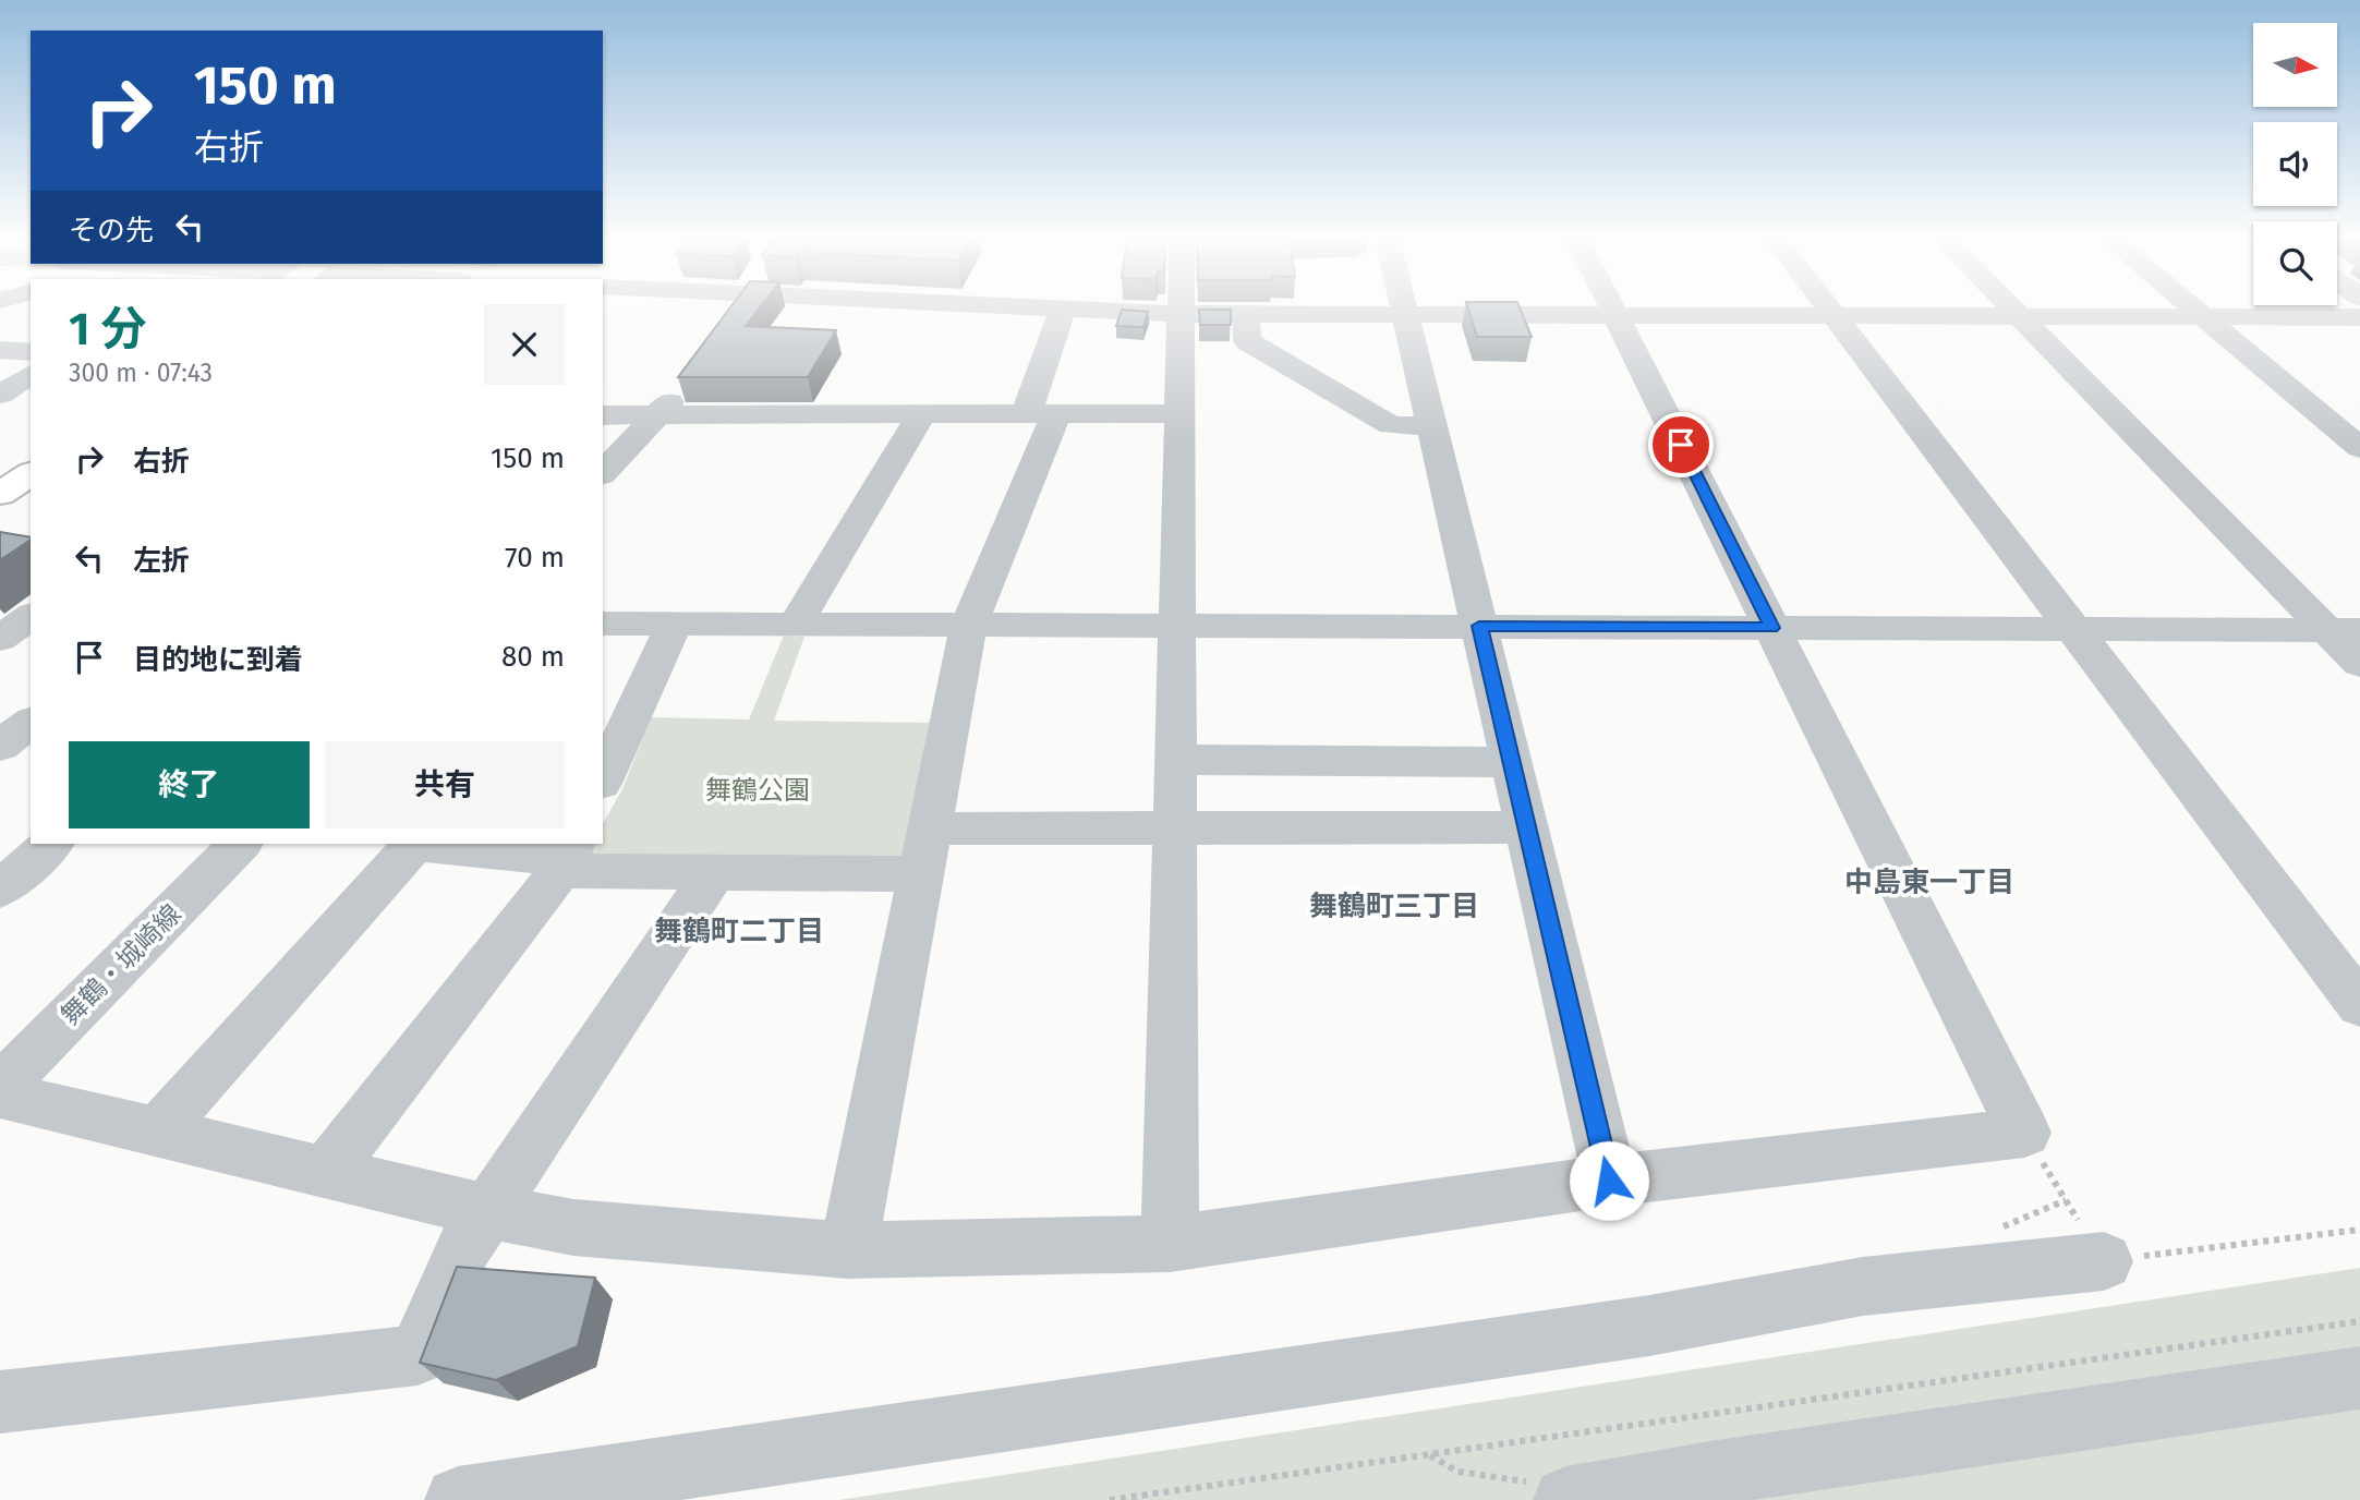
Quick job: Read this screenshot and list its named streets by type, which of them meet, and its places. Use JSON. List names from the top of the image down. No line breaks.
{"streets":{"street":["舞鶴・城崎線"]},"districts":["中島東一丁目","舞鶴町三丁目","舞鶴町二丁目"],"parks":["舞鶴公園"],"north":"right","page":{"turn":["150 m","右折"],"then":"その先","heading":["1 分","300 m · 07:43"],"list":[{"name":"右折","value":"150 m"},{"name":"左折","value":"70 m"},{"name":"目的地に到着","value":"80 m"}],"buttons":["終了","共有"]}}
